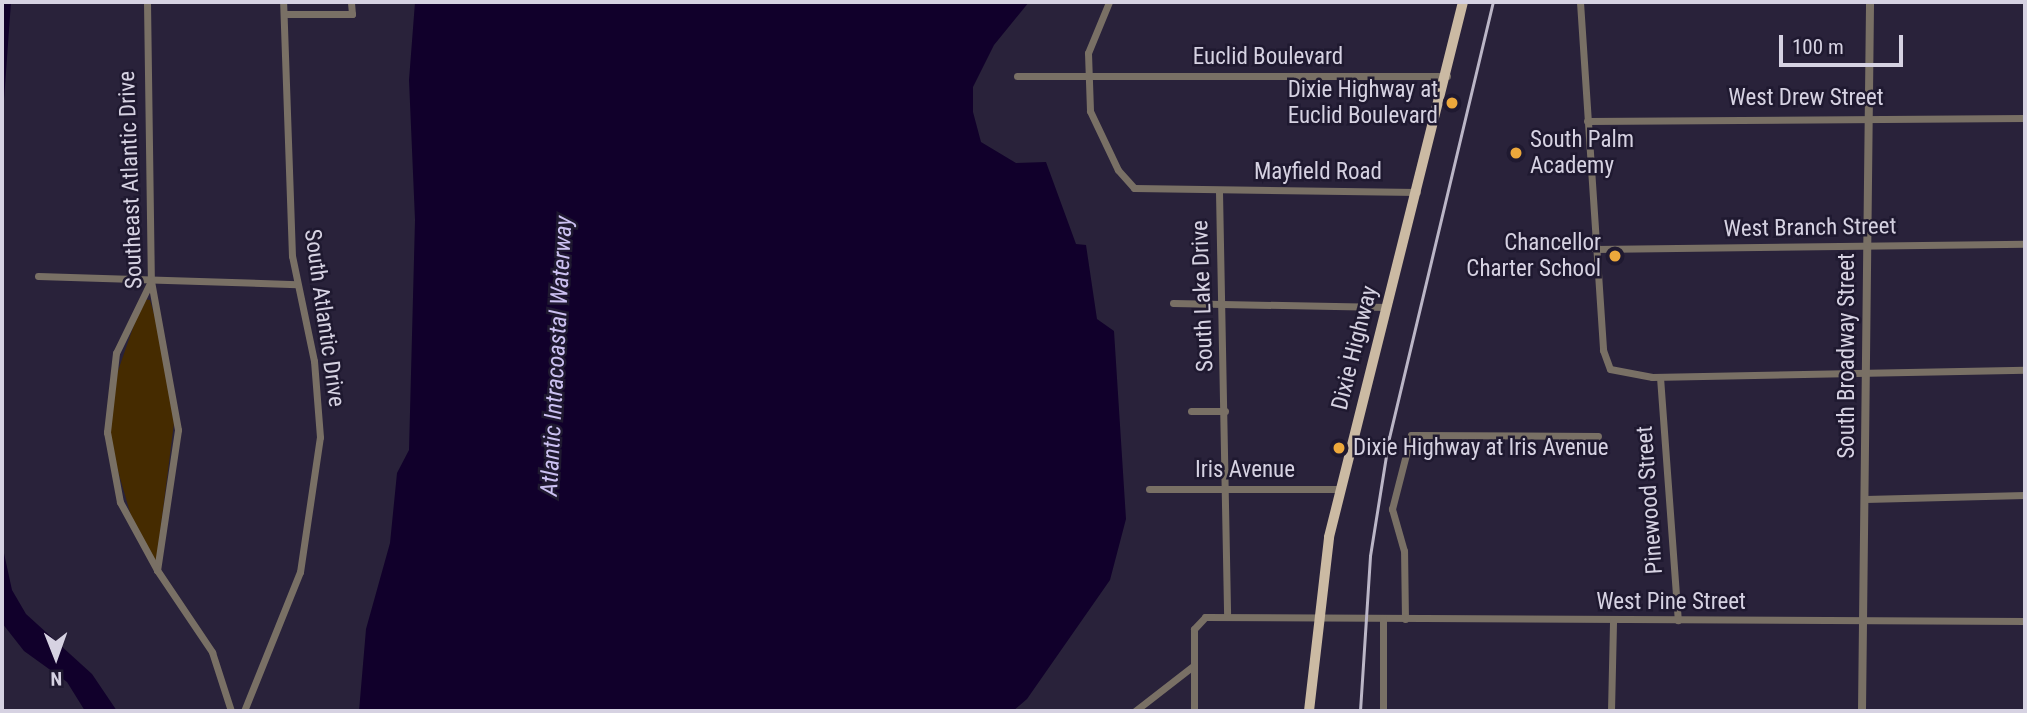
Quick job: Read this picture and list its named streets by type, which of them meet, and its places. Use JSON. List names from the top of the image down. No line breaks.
{"streets":{"main road":["Dixie Highway"],"street":["Euclid Boulevard","West Drew Street","Mayfield Road","Southeast Atlantic Drive","West Branch Street","South Lake Drive","South Atlantic Drive","South Broadway Street","Iris Avenue","Pinewood Street","West Pine Street"]},"crossings":[["Euclid Boulevard","South Lake Drive"],["Euclid Boulevard","Dixie Highway"],["West Drew Street","South Broadway Street"],["Mayfield Road","South Lake Drive"],["Mayfield Road","Dixie Highway"],["West Branch Street","South Broadway Street"],["South Lake Drive","Iris Avenue"],["South Lake Drive","West Pine Street"],["Dixie Highway","Iris Avenue"],["Dixie Highway","West Pine Street"],["South Broadway Street","West Pine Street"],["Pinewood Street","West Pine Street"]],"water":["Atlantic Intracoastal Waterway"],"places":["Dixie Highway at Euclid Boulevard","South Palm Academy","Chancellor Charter School","Dixie Highway at Iris Avenue"],"scale_bar":"100 m","north":"bottom"}
